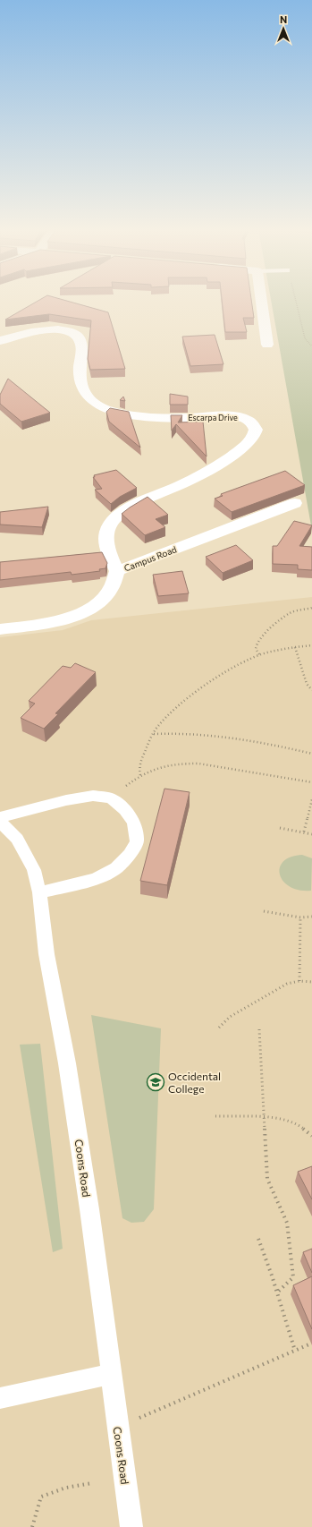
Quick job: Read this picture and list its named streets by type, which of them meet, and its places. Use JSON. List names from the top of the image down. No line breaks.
{"streets":{"street":["Escarpa Drive","Campus Road"],"lane":["Coons Road"]},"crossings":[["Escarpa Drive","Campus Road"]],"places":{"school or university":["Occidental College"]},"north":"top"}
